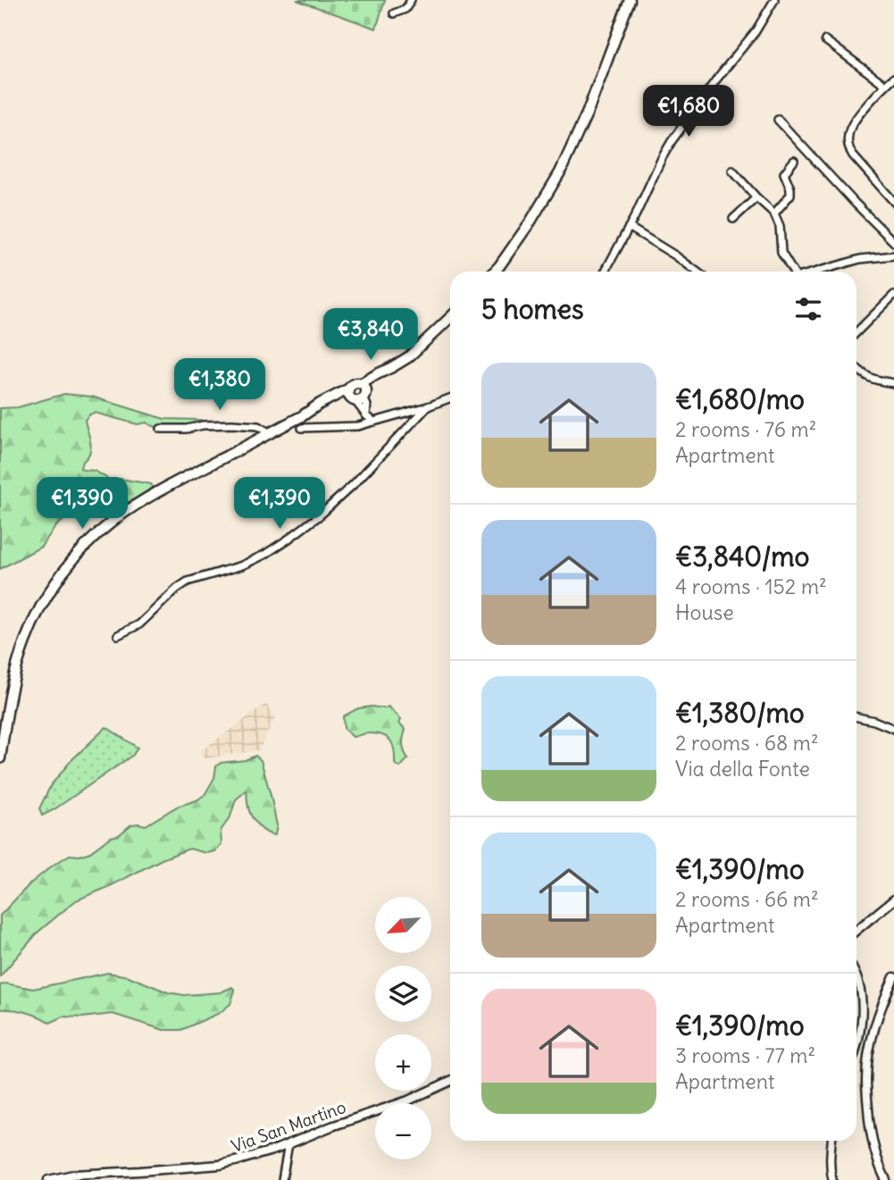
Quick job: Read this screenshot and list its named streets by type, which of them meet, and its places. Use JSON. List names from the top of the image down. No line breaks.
{"streets":{"street":["Via San Martino"]},"north":"bottom left","page":{"price":["€1,680","€3,840","€1,380","€1,390","€1,390"],"heading":"5 homes","list":[{"name":"€1,680/mo","note":"2 rooms · 76 m² · Apartment"},{"name":"€3,840/mo","note":"4 rooms · 152 m² · House"},{"name":"€1,380/mo","note":"2 rooms · 68 m² · Via della Fonte"},{"name":"€1,390/mo","note":"2 rooms · 66 m² · Apartment"},{"name":"€1,390/mo","note":"3 rooms · 77 m² · Apartment"}],"map_buttons":["+","−"]}}
